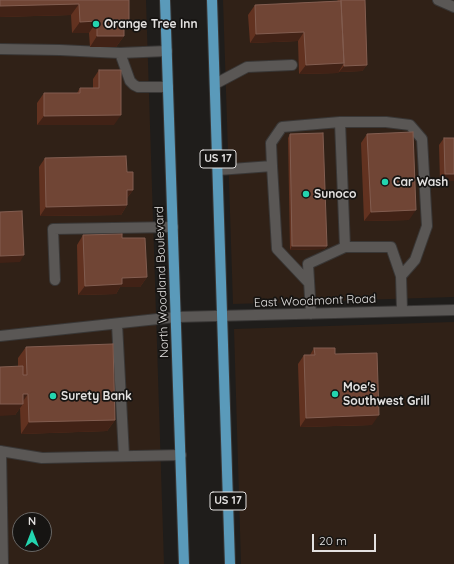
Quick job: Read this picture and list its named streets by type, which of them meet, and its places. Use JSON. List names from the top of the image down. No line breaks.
{"streets":{"main road":["US 17","North Woodland Boulevard"],"street":["East Woodmont Road"]},"crossings":[["US 17","East Woodmont Road"],["North Woodland Boulevard","East Woodmont Road"]],"places":["Orange Tree Inn","Car Wash","Sunoco","Moe's Southwest Grill","Surety Bank"],"scale_bar":"20 m","north":"top"}
